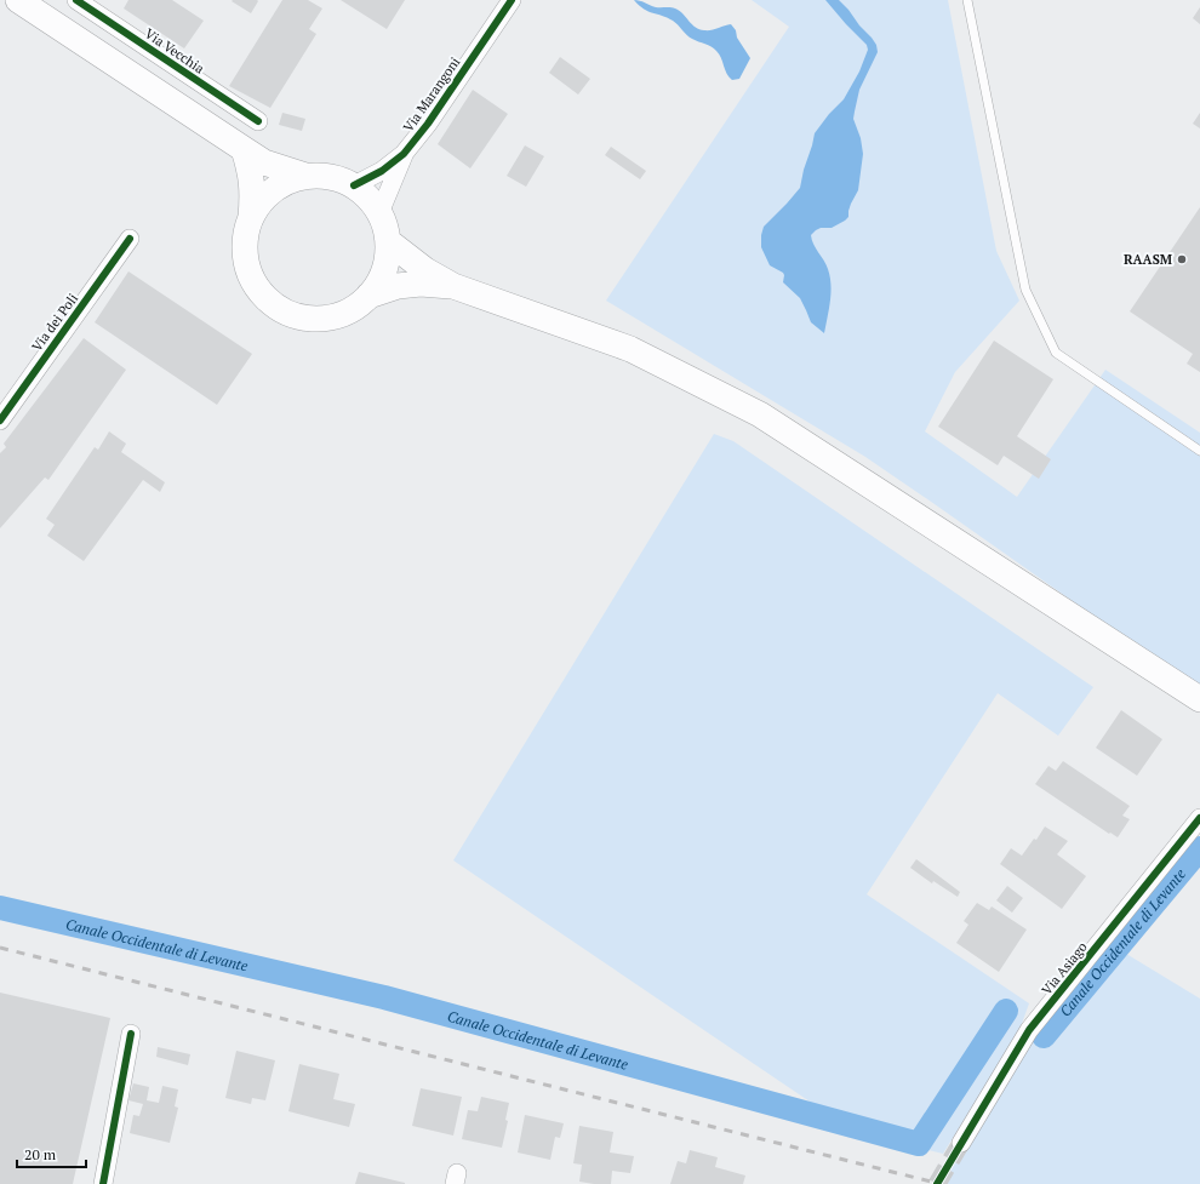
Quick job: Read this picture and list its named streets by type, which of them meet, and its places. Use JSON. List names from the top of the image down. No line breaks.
{"streets":{"street":["Via Vecchia","Via Marangoni","Via dei Poli","Via Asiago"]},"water":["Canale Occidentale di Levante"],"places":["RAASM"],"scale_bar":"20 m"}
